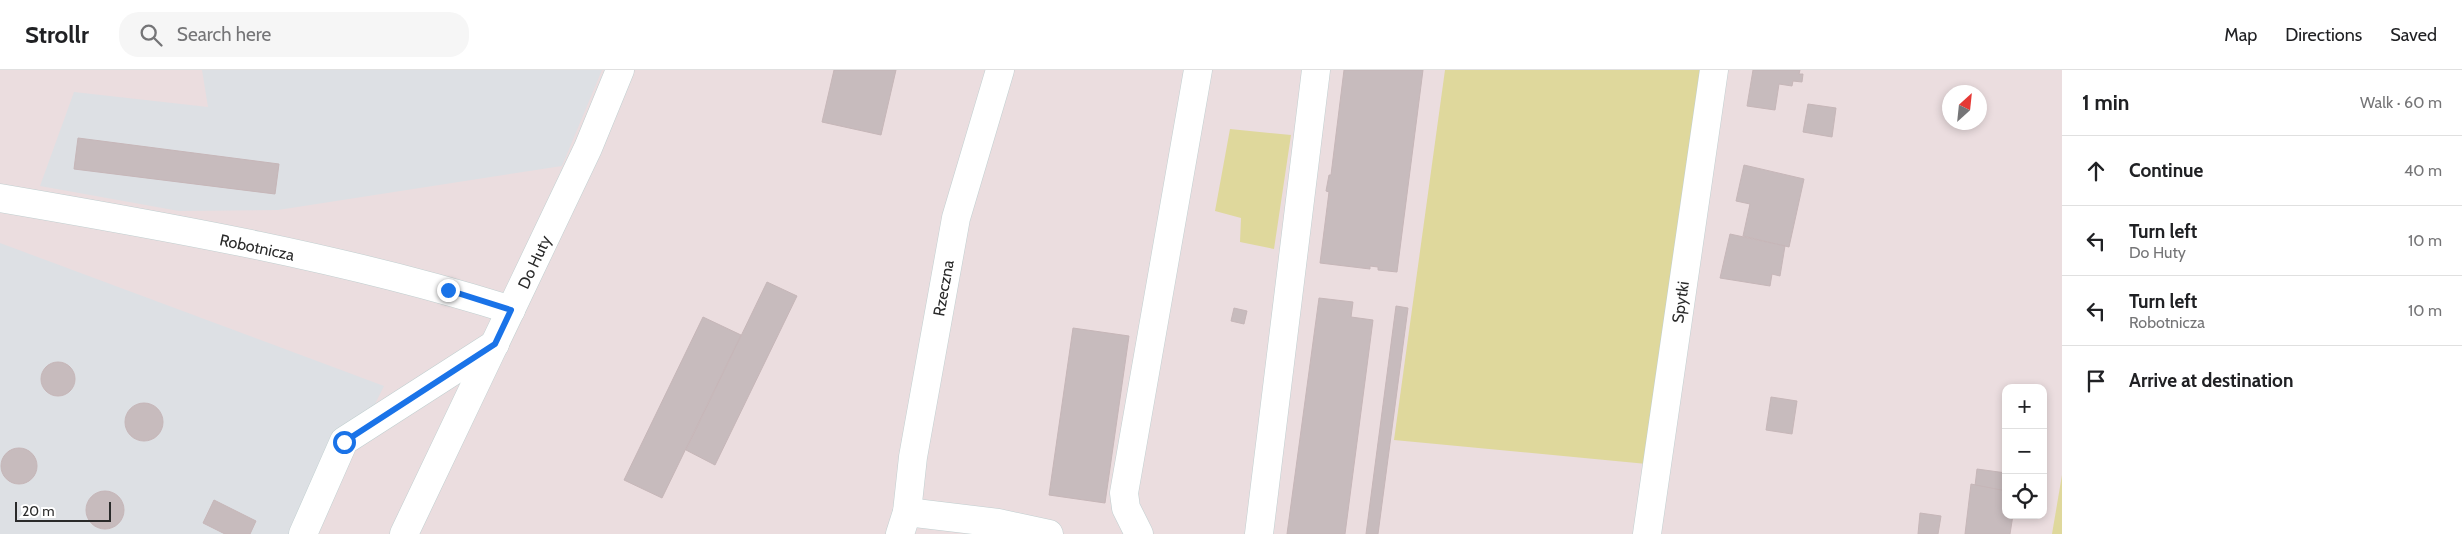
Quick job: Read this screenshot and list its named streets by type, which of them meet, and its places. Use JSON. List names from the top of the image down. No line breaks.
{"streets":{"street":["Robotnicza","Do Huty","Rzeczna","Spytki"]},"crossings":[["Robotnicza","Do Huty"]],"scale_bar":"20 m","north":"top right","page":{"header":"Strollr","search":"Search here","nav":["Map","Directions","Saved"],"heading":["1 min","Walk · 60 m"],"list":[["Continue","40 m"],["Turn left","Do Huty","10 m"],["Turn left","Robotnicza","10 m"],"Arrive at destination"],"map_buttons":["+","−"],"scale":"20 m"}}
